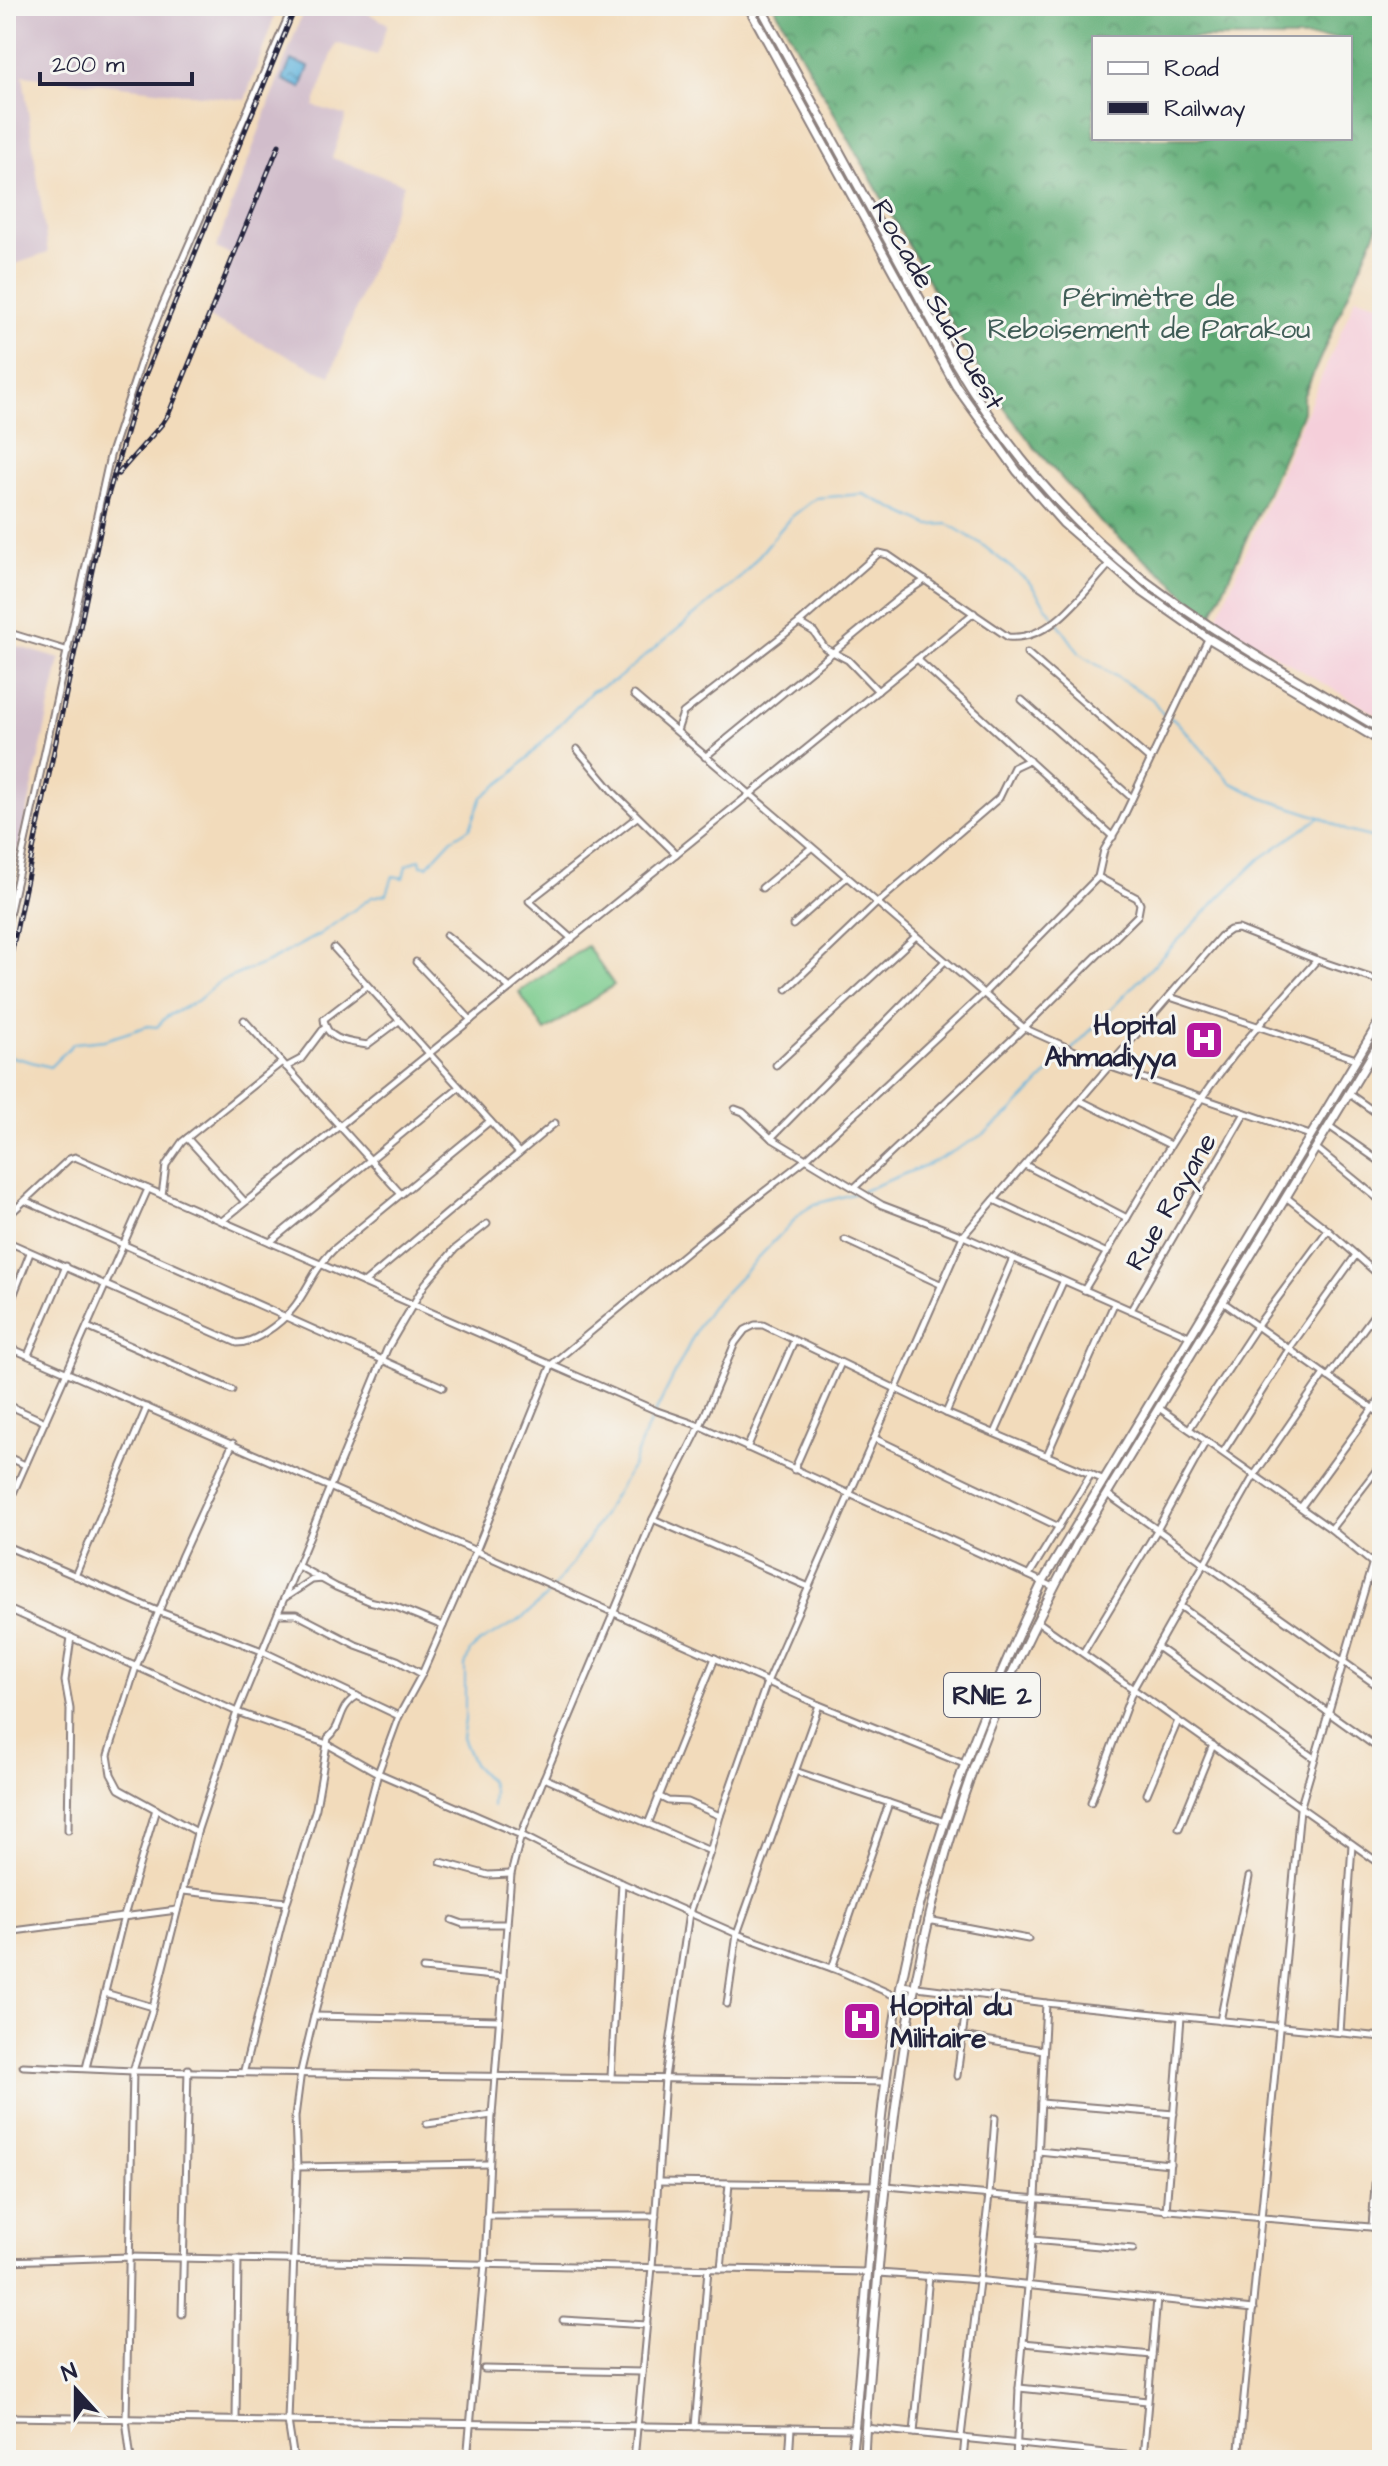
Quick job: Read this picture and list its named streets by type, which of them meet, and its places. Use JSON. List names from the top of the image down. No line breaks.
{"streets":{"main road":["Rocade Sud-Ouest","RNIE 2"],"street":["Rue Rayane"]},"parks":["Périmètre de Reboisement de Parakou"],"places":{"hospital":["Hopital Ahmadiyya","Hopital du Militaire"]},"legend":["Road","Railway"],"scale_bar":"200 m","north":"top"}
